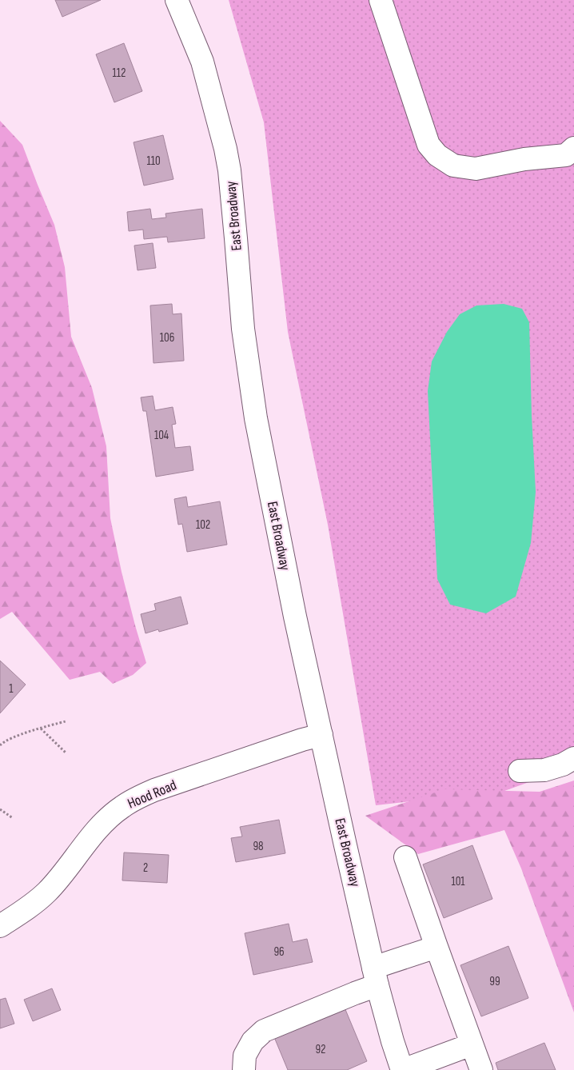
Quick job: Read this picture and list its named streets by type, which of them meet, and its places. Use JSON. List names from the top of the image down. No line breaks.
{"streets":{"main road":["East Broadway","Hood Road"]},"crossings":[["East Broadway","Hood Road"]],"house_numbers":["112","110","106","104","102","1","98","2","101","96","99","92"]}
